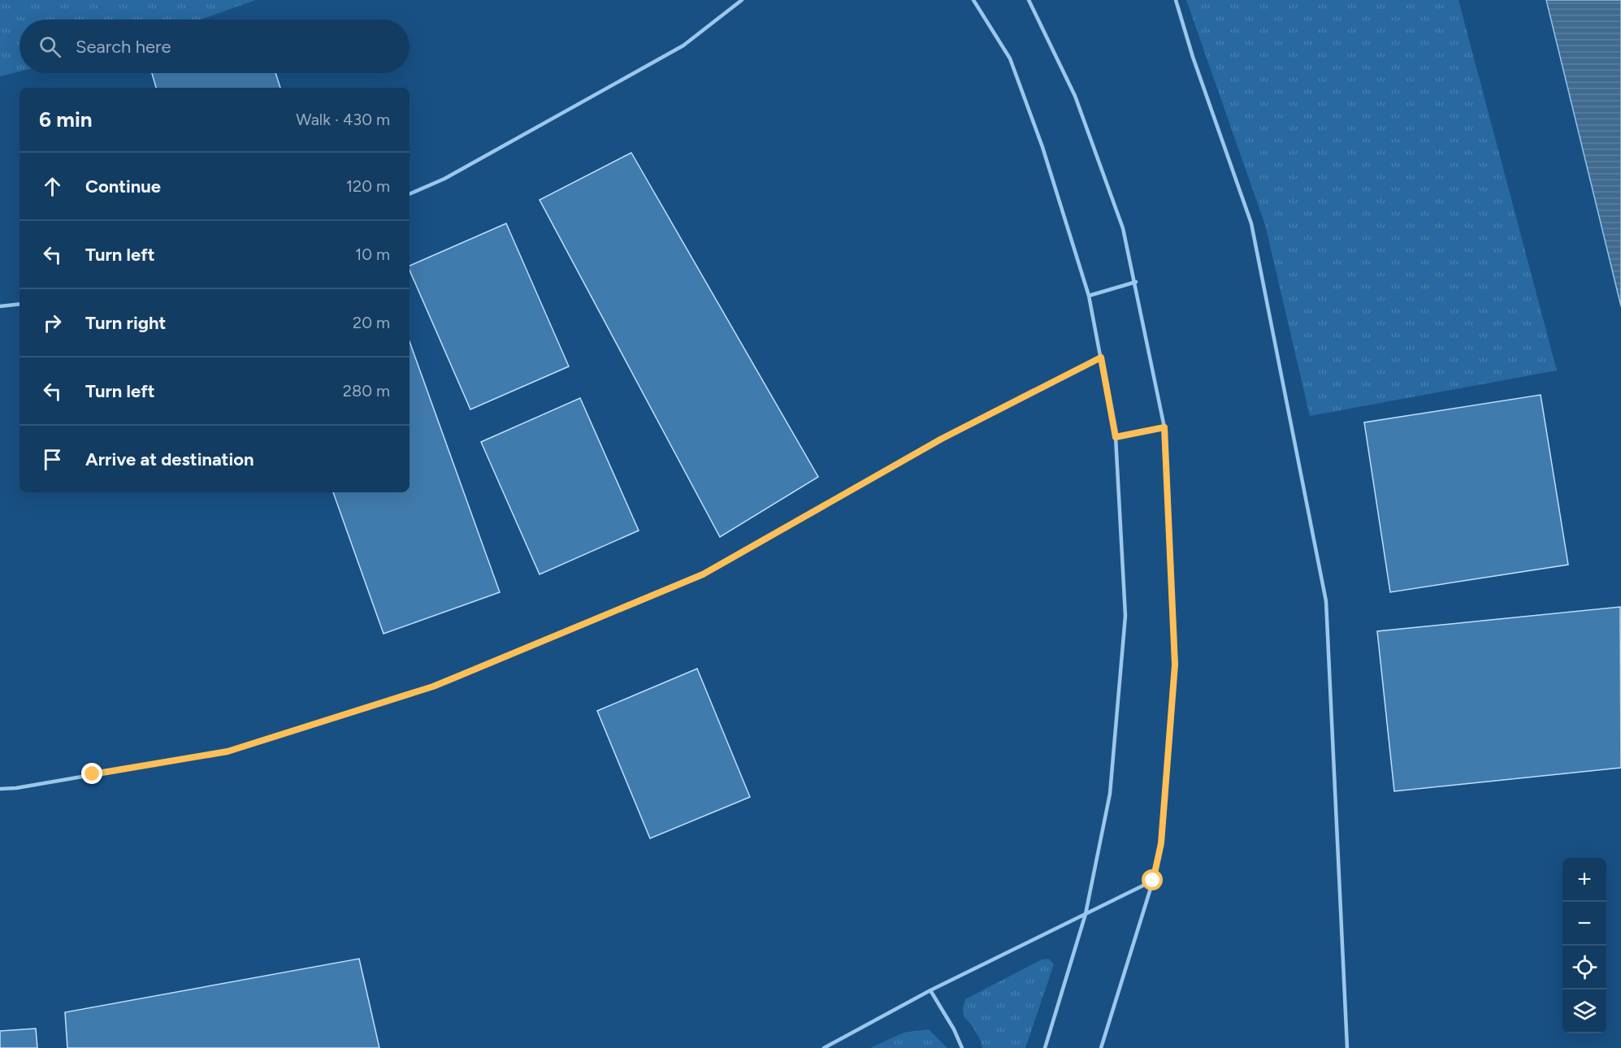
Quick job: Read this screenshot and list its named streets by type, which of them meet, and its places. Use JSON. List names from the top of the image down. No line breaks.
{"page":{"search":"Search here","heading":["6 min","Walk · 430 m"],"list":[["Continue","120 m"],["Turn left","10 m"],["Turn right","20 m"],["Turn left","280 m"],"Arrive at destination"],"map_buttons":["+","−"]}}
